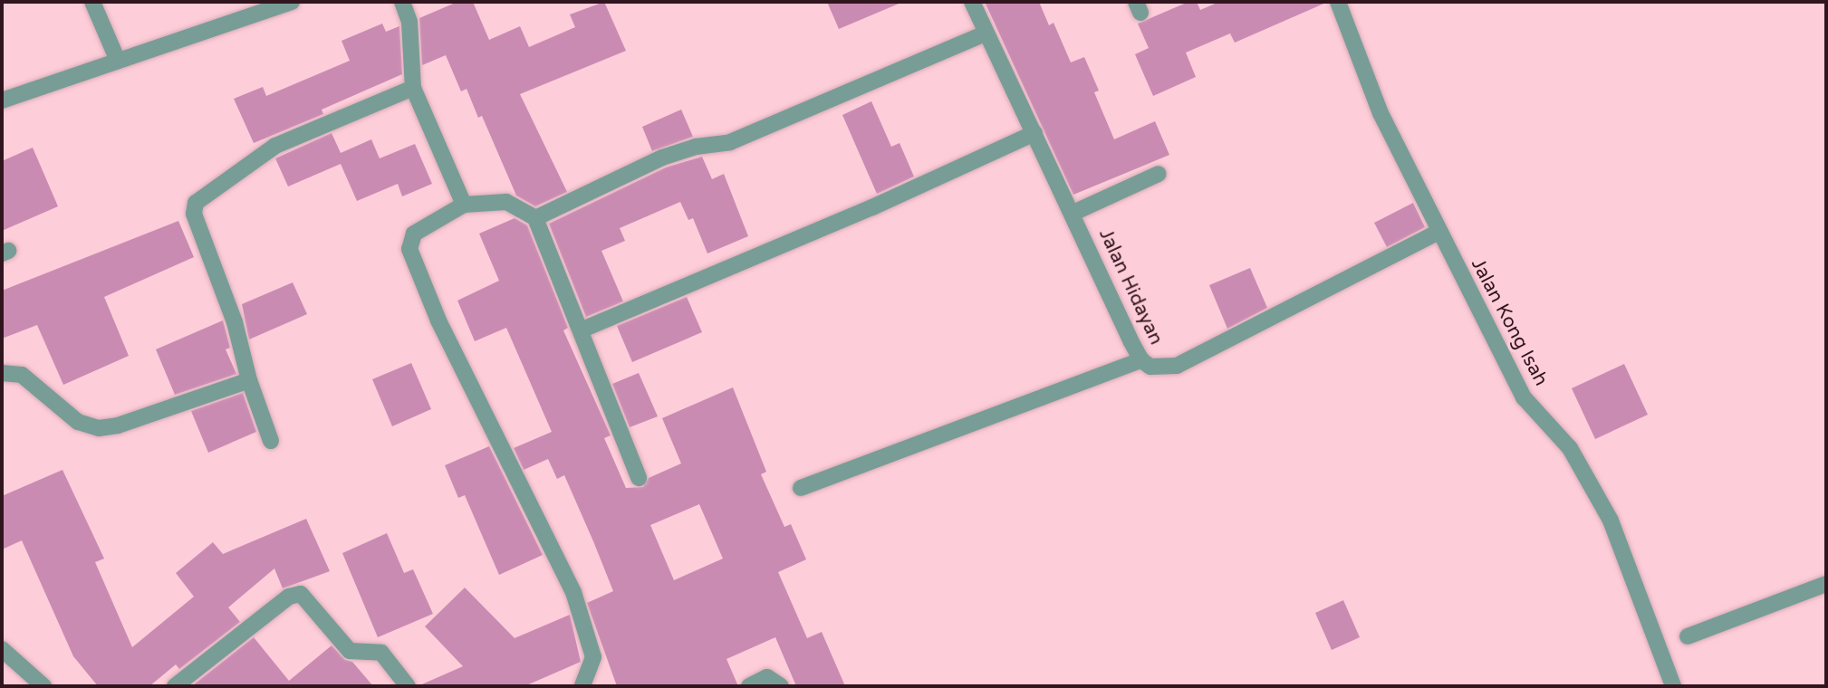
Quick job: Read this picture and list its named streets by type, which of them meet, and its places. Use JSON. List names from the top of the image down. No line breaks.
{"streets":{"street":["Jalan Hidayan","Jalan Kong Isah"]},"crossings":[["Jalan Hidayan","Jalan Kong Isah"]]}
